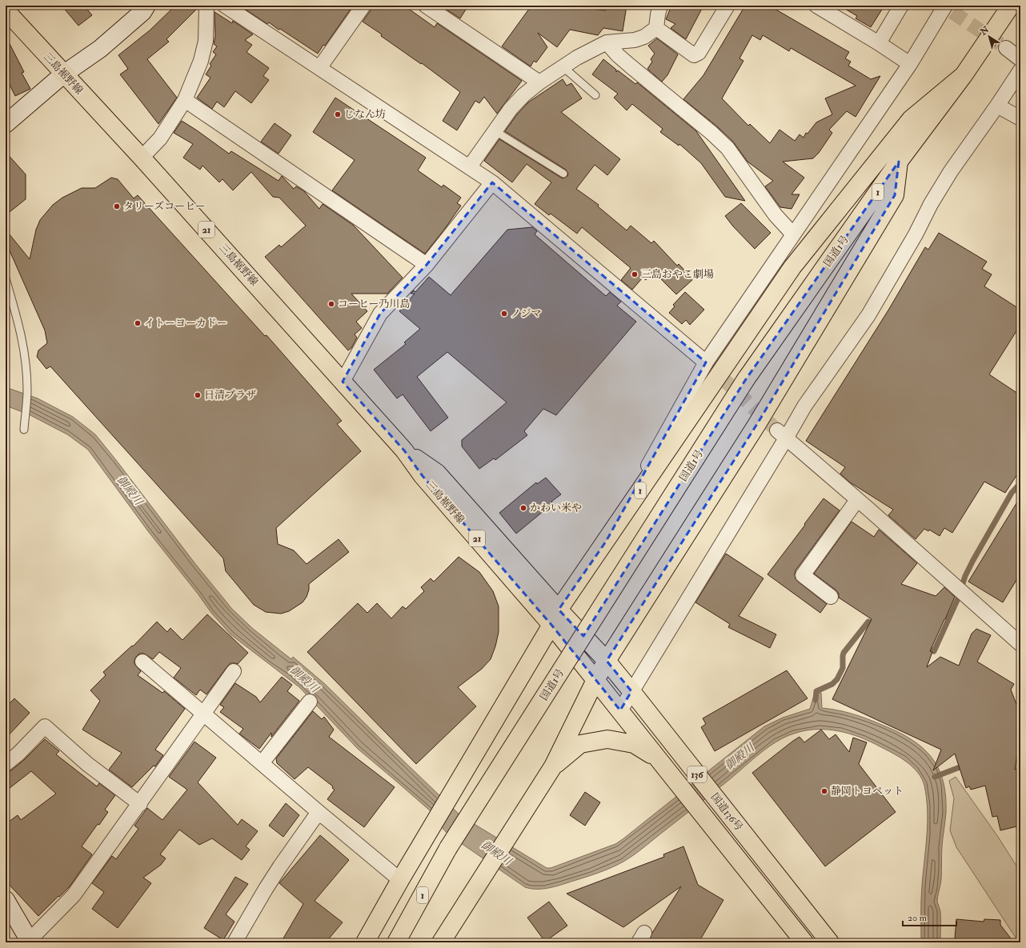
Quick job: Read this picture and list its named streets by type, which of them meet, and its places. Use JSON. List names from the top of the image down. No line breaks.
{"streets":{"main road":["三島裾野線","1","21","国道1号","136","国道136号"]},"crossings":[["三島裾野線","1"],["三島裾野線","国道136号"],["1","国道1号"],["1","国道136号"]],"water":["御殿川"],"places":["じなん坊","タリーズコーヒー","三島おやこ劇場","コーヒー乃川島","ノジマ","イトーヨーカドー","日清プラザ","かわい米や","静岡トヨペット"],"scale_bar":"20 m","north":"top left"}
